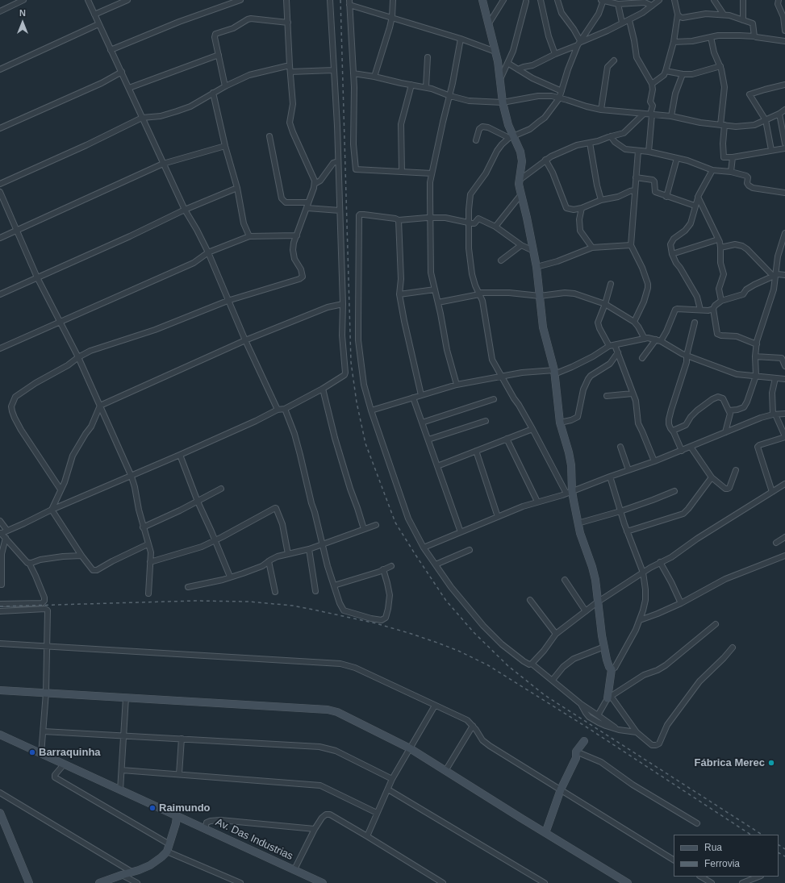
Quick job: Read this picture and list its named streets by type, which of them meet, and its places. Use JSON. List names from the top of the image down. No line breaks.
{"streets":{"street":["Av. Das Industrias"]},"places":["Barraquinha","Fábrica Merec","Raimundo"],"legend":["Rua","Ferrovia"],"north":"top"}
